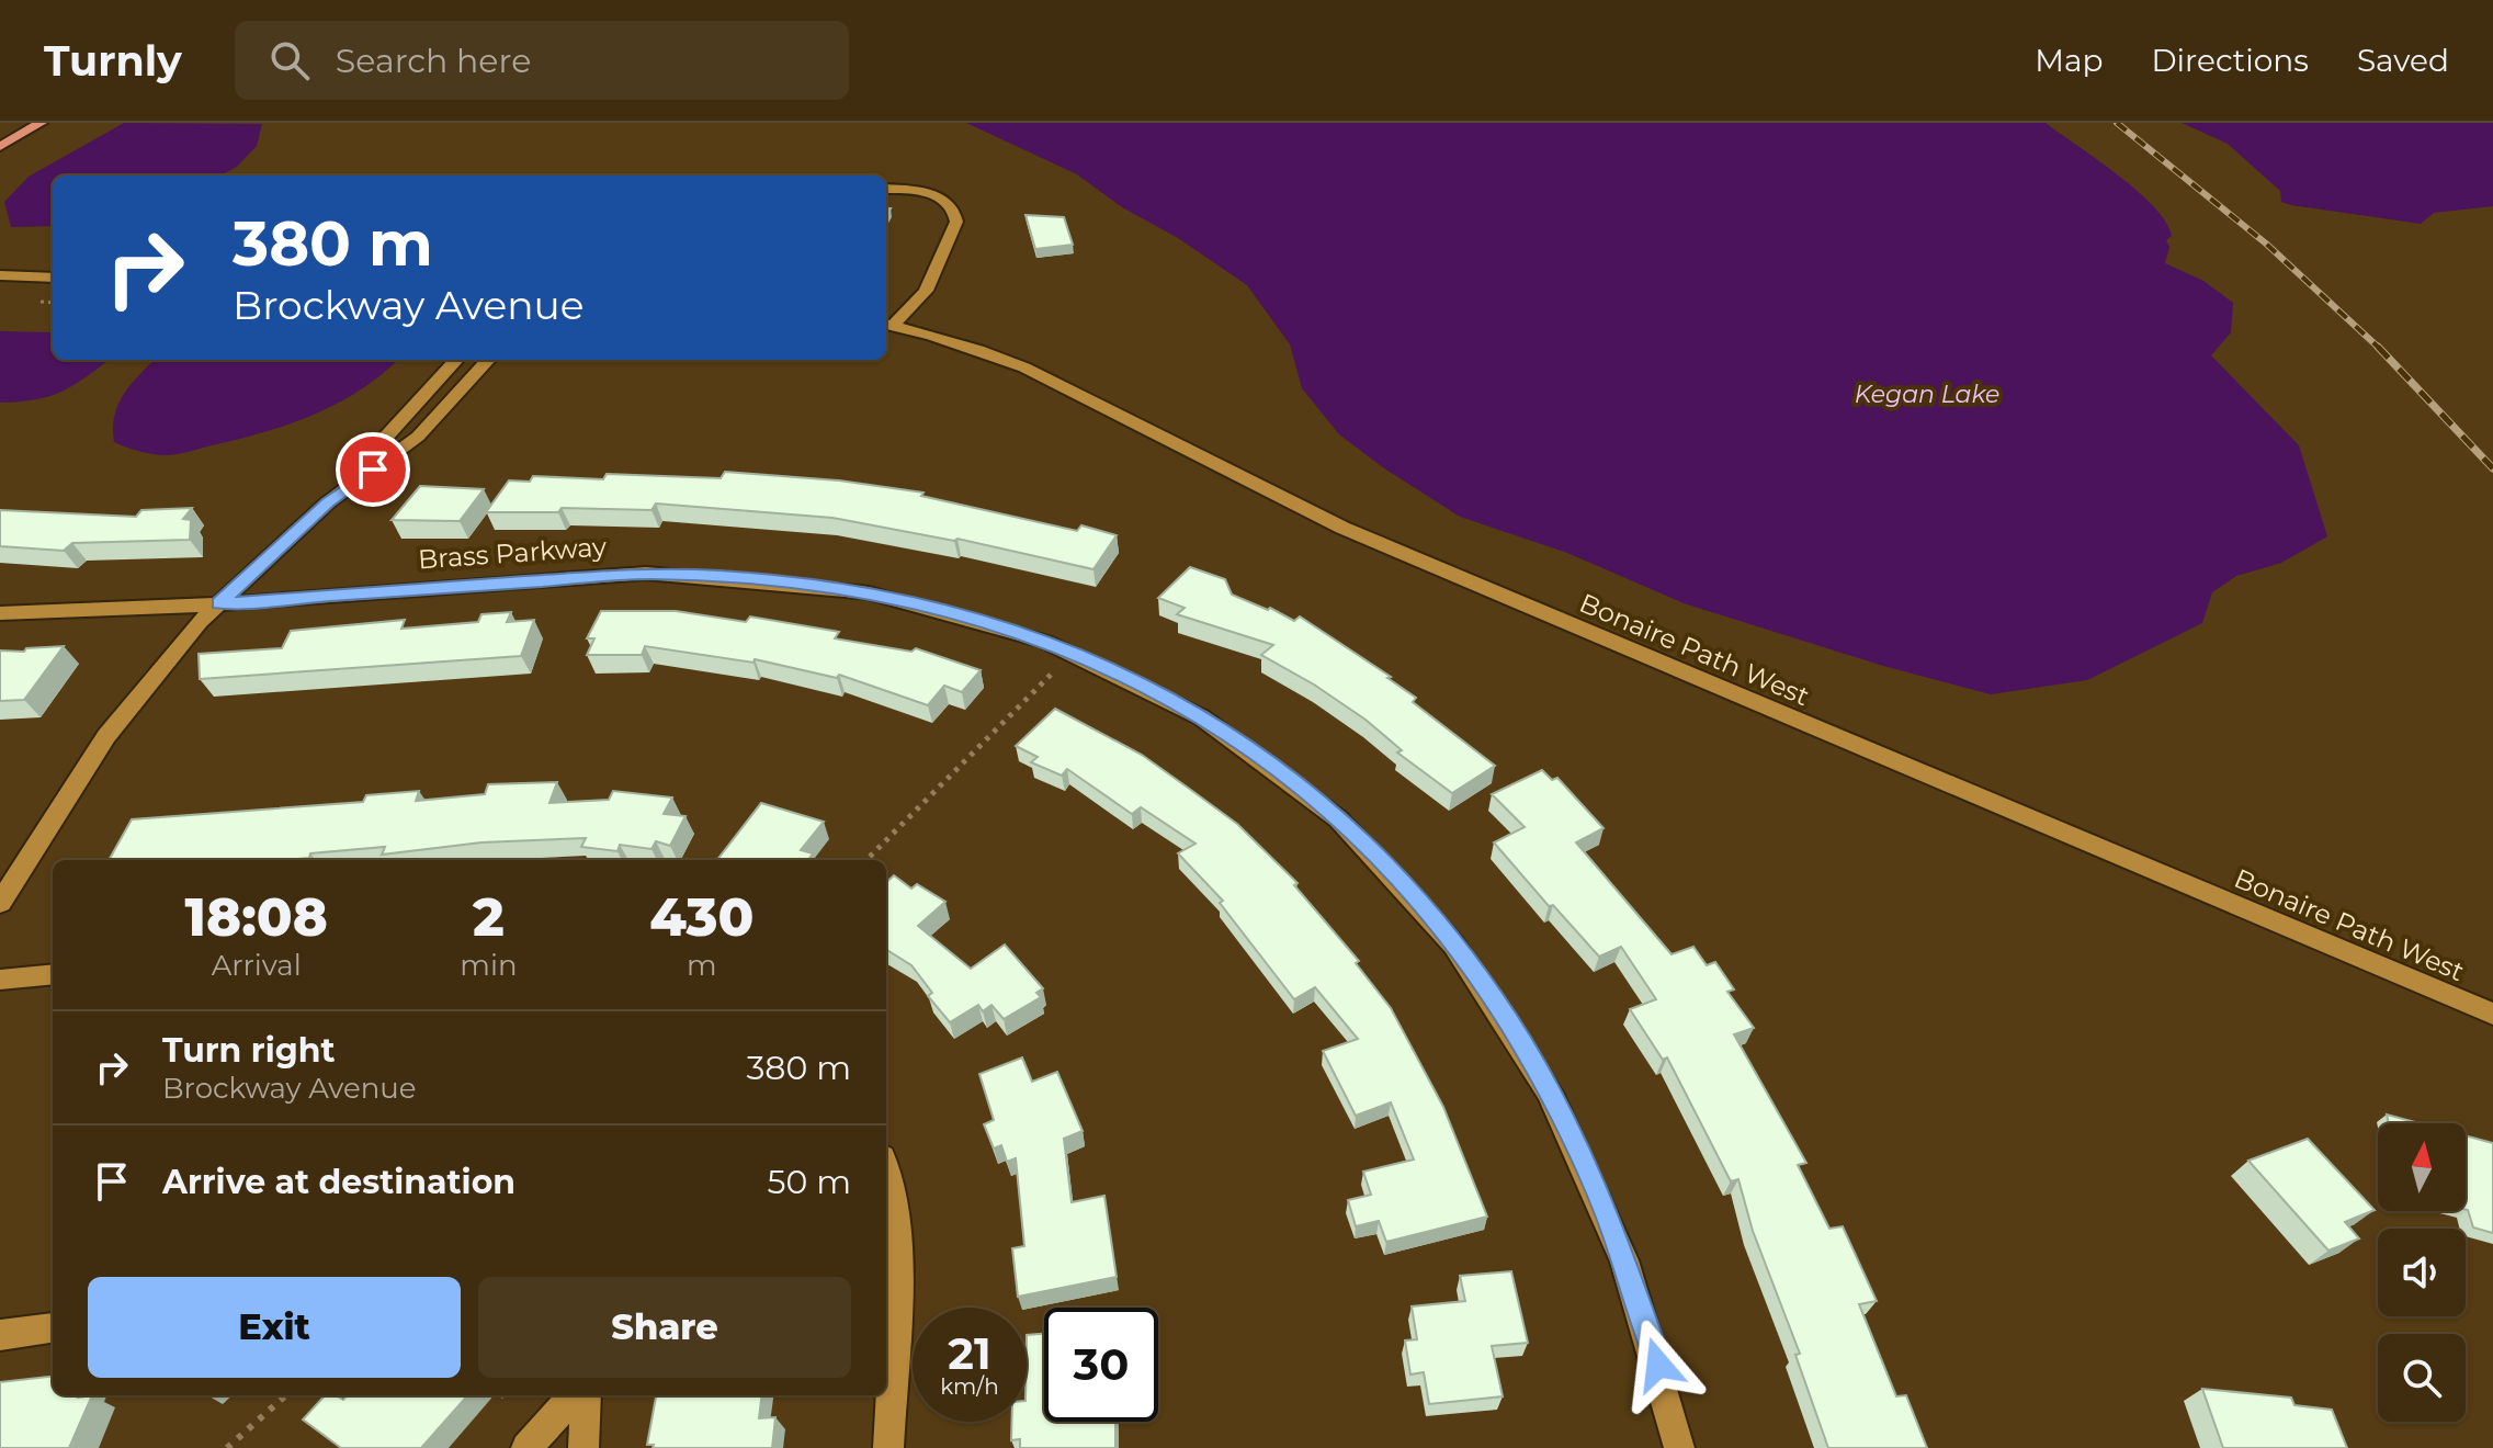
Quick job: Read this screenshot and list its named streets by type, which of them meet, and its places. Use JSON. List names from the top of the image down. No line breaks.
{"streets":{"street":["Brass Parkway","Bonaire Path West"]},"water":["Kegan Lake"],"north":"top","page":{"header":"Turnly","search":"Search here","nav":["Map","Directions","Saved"],"turn":["380 m","Brockway Avenue"],"eta":["18:08","Arrival","2","min","430","m"],"list":[{"name":"Turn right","note":"Brockway Avenue","value":"380 m"},{"name":"Arrive at destination","value":"50 m"}],"buttons":["Exit","Share"],"speed":"21 km/h","limit":"30"}}
